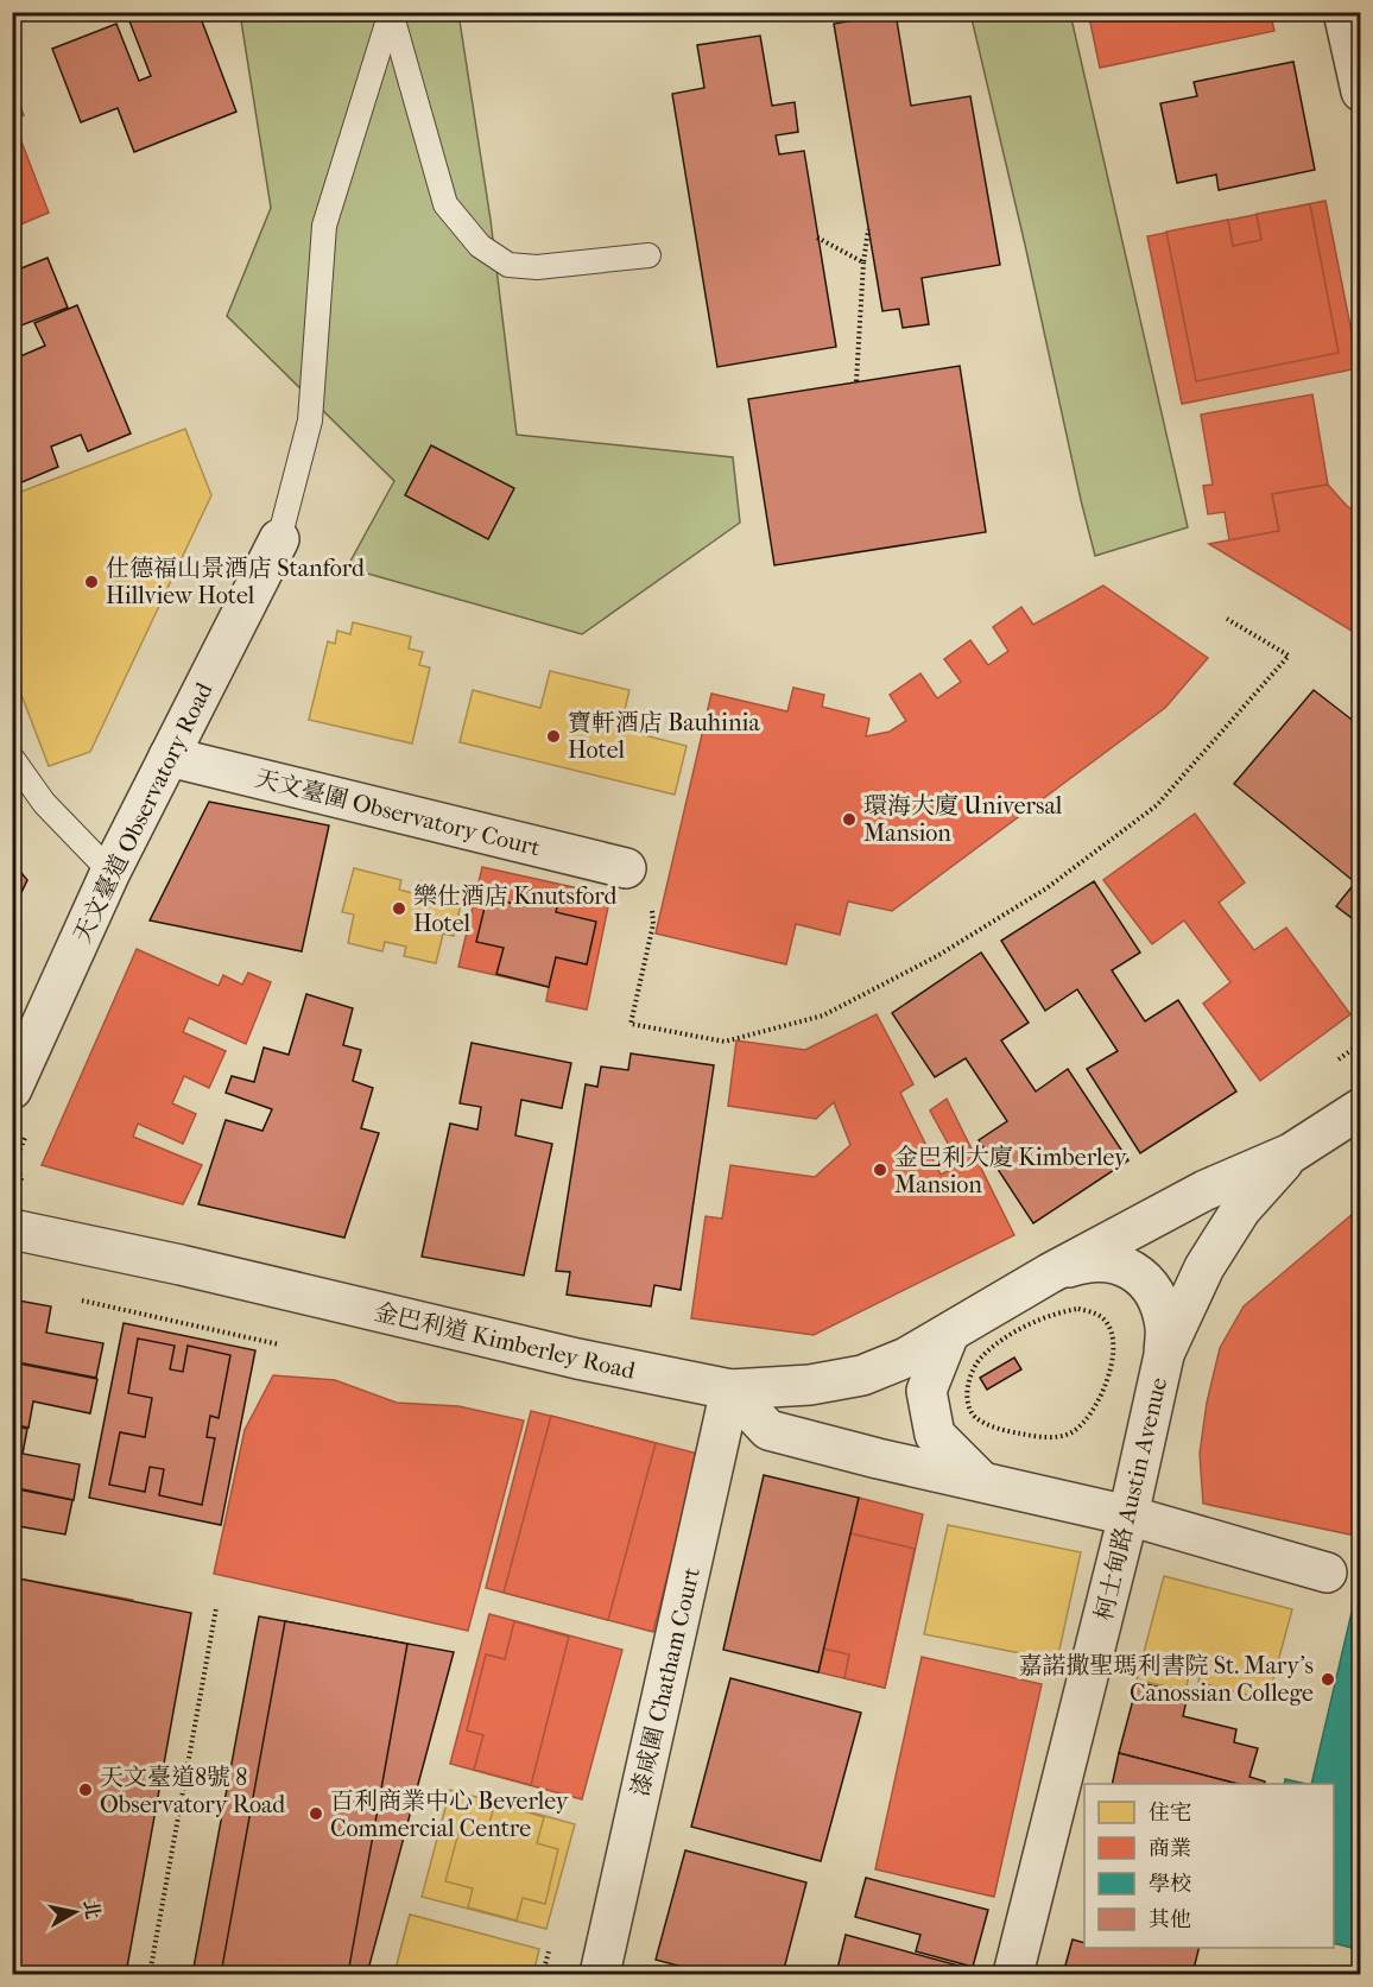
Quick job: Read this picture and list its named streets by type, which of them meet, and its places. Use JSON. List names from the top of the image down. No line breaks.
{"streets":{"street":["天文臺道 Observatory Road","天文臺圍 Observatory Court","金巴利道 Kimberley Road","柯士甸路 Austin Avenue","漆咸圍 Chatham Court"]},"crossings":[["天文臺道 Observatory Road","天文臺圍 Observatory Court"],["金巴利道 Kimberley Road","柯士甸路 Austin Avenue"],["金巴利道 Kimberley Road","漆咸圍 Chatham Court"],["柯士甸路 Austin Avenue","漆咸圍 Chatham Court"]],"places":["仕德福山景酒店 Stanford Hillview Hotel","寶軒酒店 Bauhinia Hotel","環海大廈 Universal Mansion","樂仕酒店 Knutsford Hotel","金巴利大廈 Kimberley Mansion","嘉諾撒聖瑪利書院 St. Mary's Canossian College","天文臺道8號 8 Observatory Road","百利商業中心 Beverley Commercial Centre"],"legend":["住宅","商業","學校","其他"],"north":"right"}
